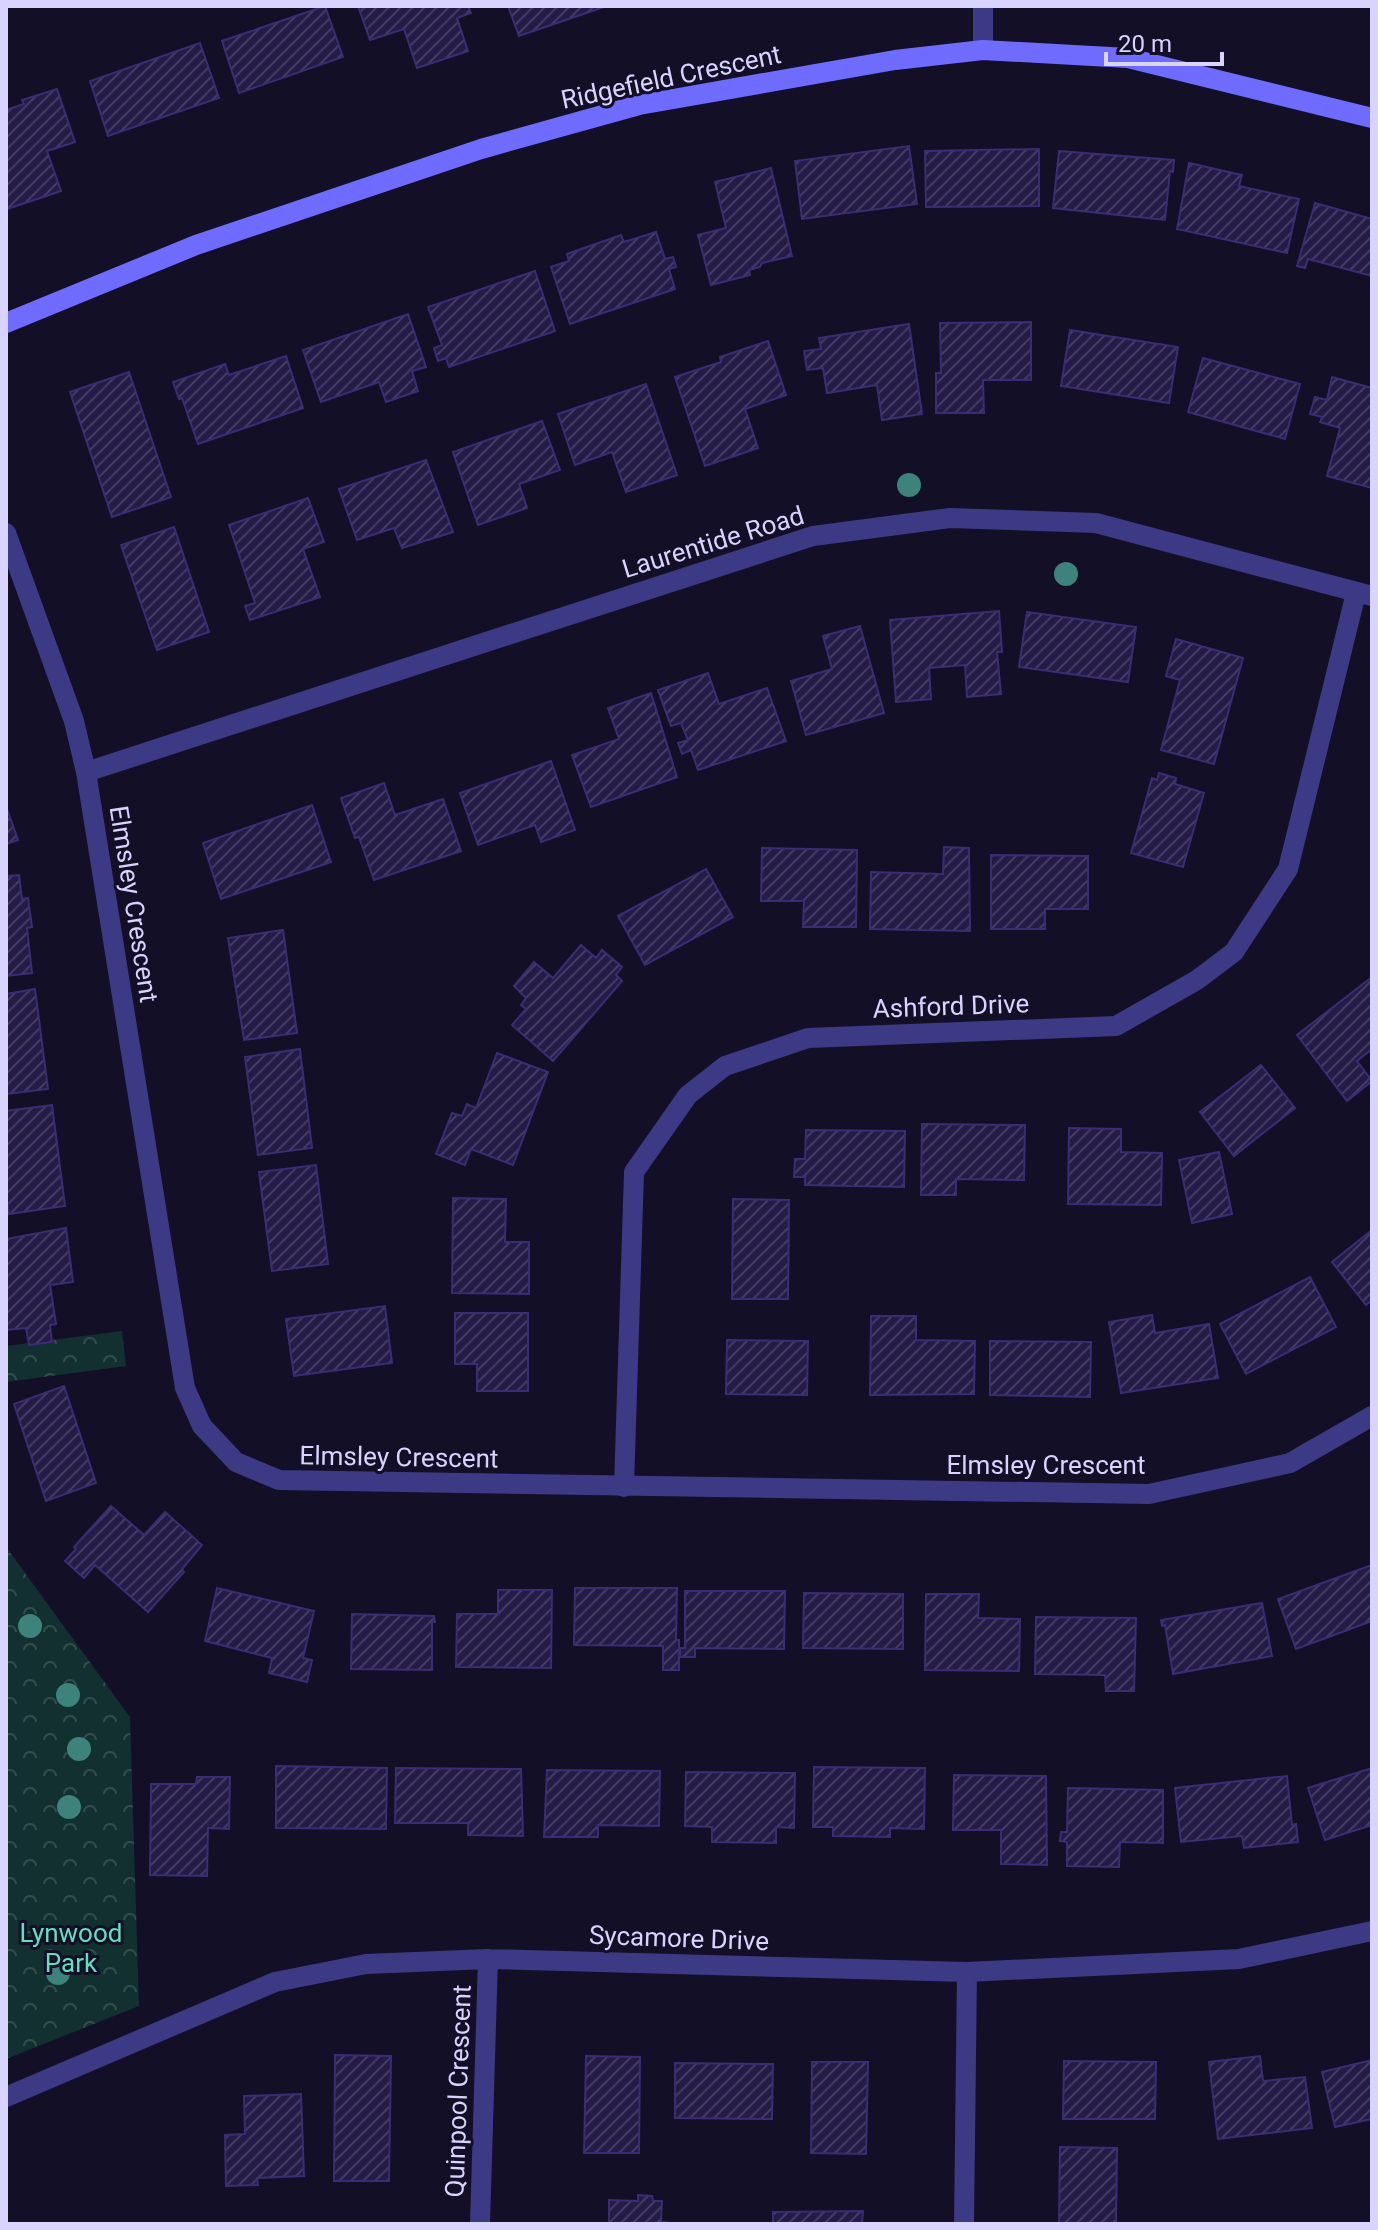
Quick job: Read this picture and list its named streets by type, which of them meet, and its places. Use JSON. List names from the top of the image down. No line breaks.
{"streets":{"street":["Ridgefield Crescent","Laurentide Road","Elmsley Crescent","Ashford Drive","Sycamore Drive","Quinpool Crescent"]},"crossings":[["Laurentide Road","Elmsley Crescent"],["Laurentide Road","Ashford Drive"],["Elmsley Crescent","Ashford Drive"],["Sycamore Drive","Quinpool Crescent"]],"parks":["Lynwood Park"],"scale_bar":"20 m"}
